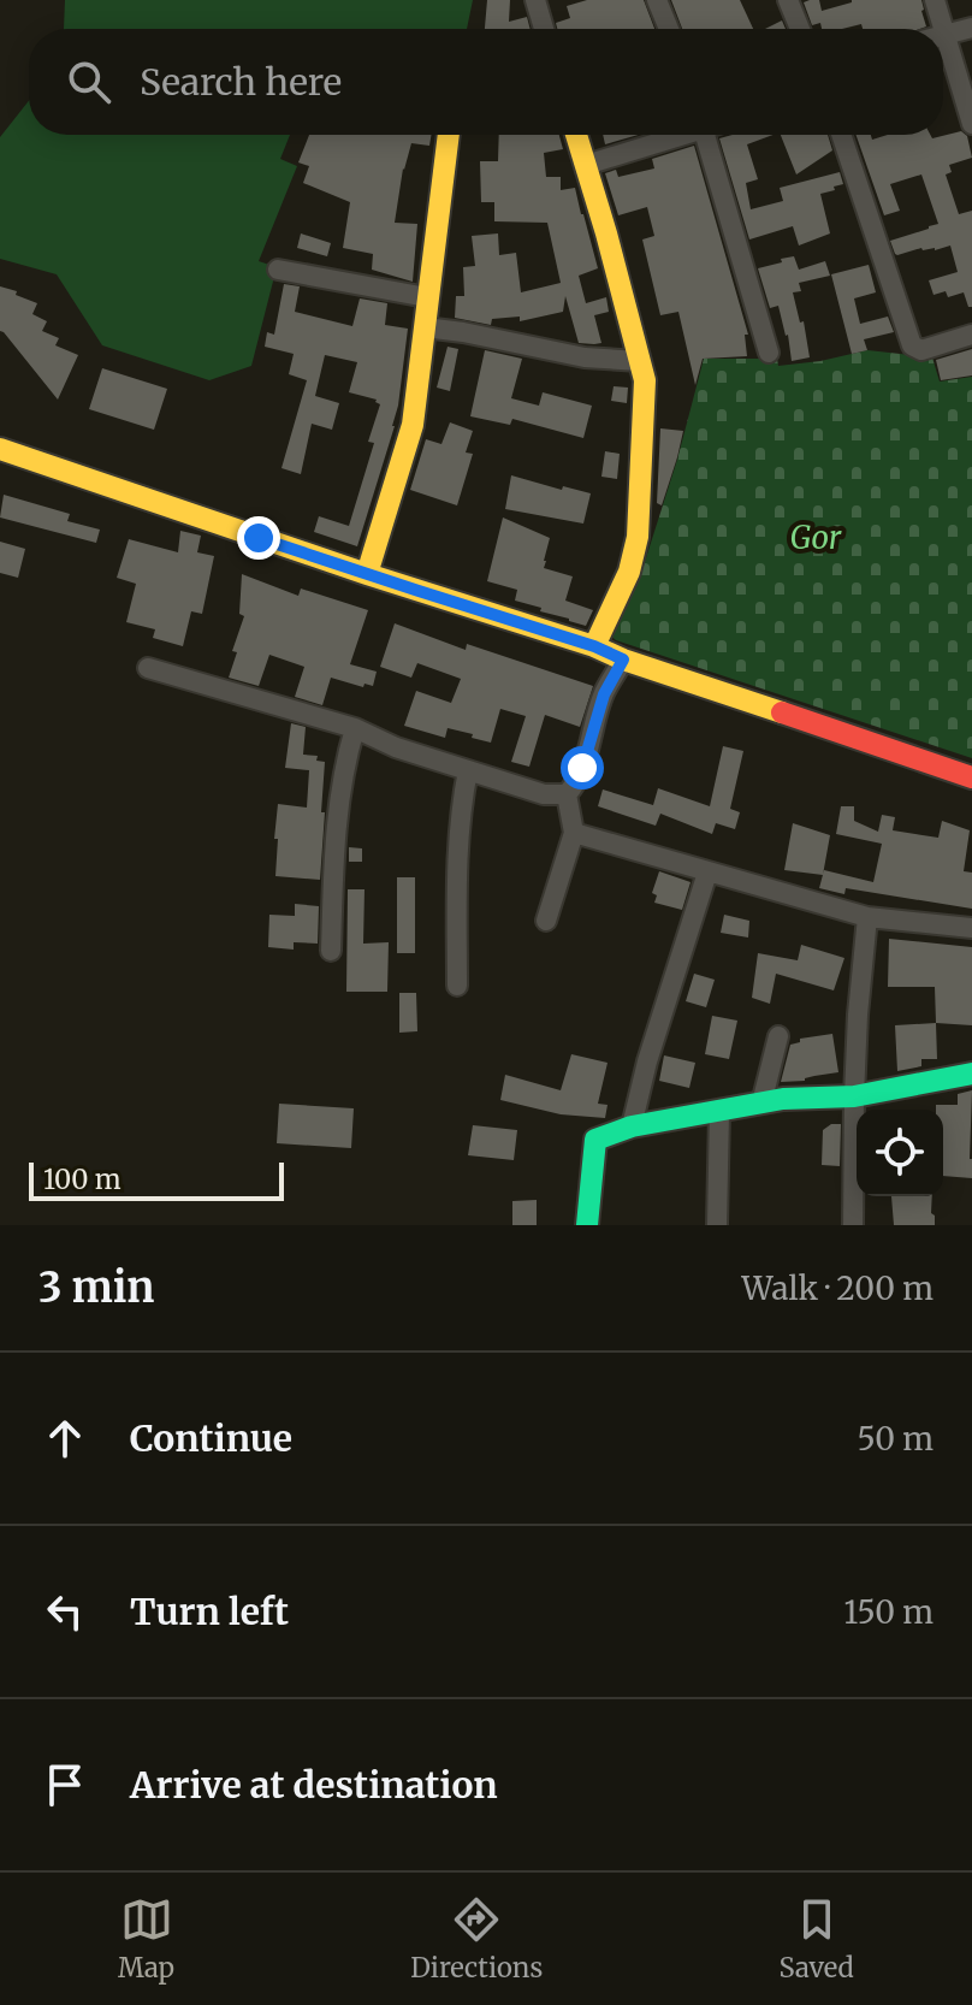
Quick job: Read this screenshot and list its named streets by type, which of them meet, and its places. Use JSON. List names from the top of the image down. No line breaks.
{"parks":["Gor"],"scale_bar":"100 m","page":{"search":"Search here","scale":"100 m","heading":["3 min","Walk · 200 m"],"list":[["Continue","50 m"],["Turn left","150 m"],"Arrive at destination"],"nav":["Map","Directions","Saved"]}}
